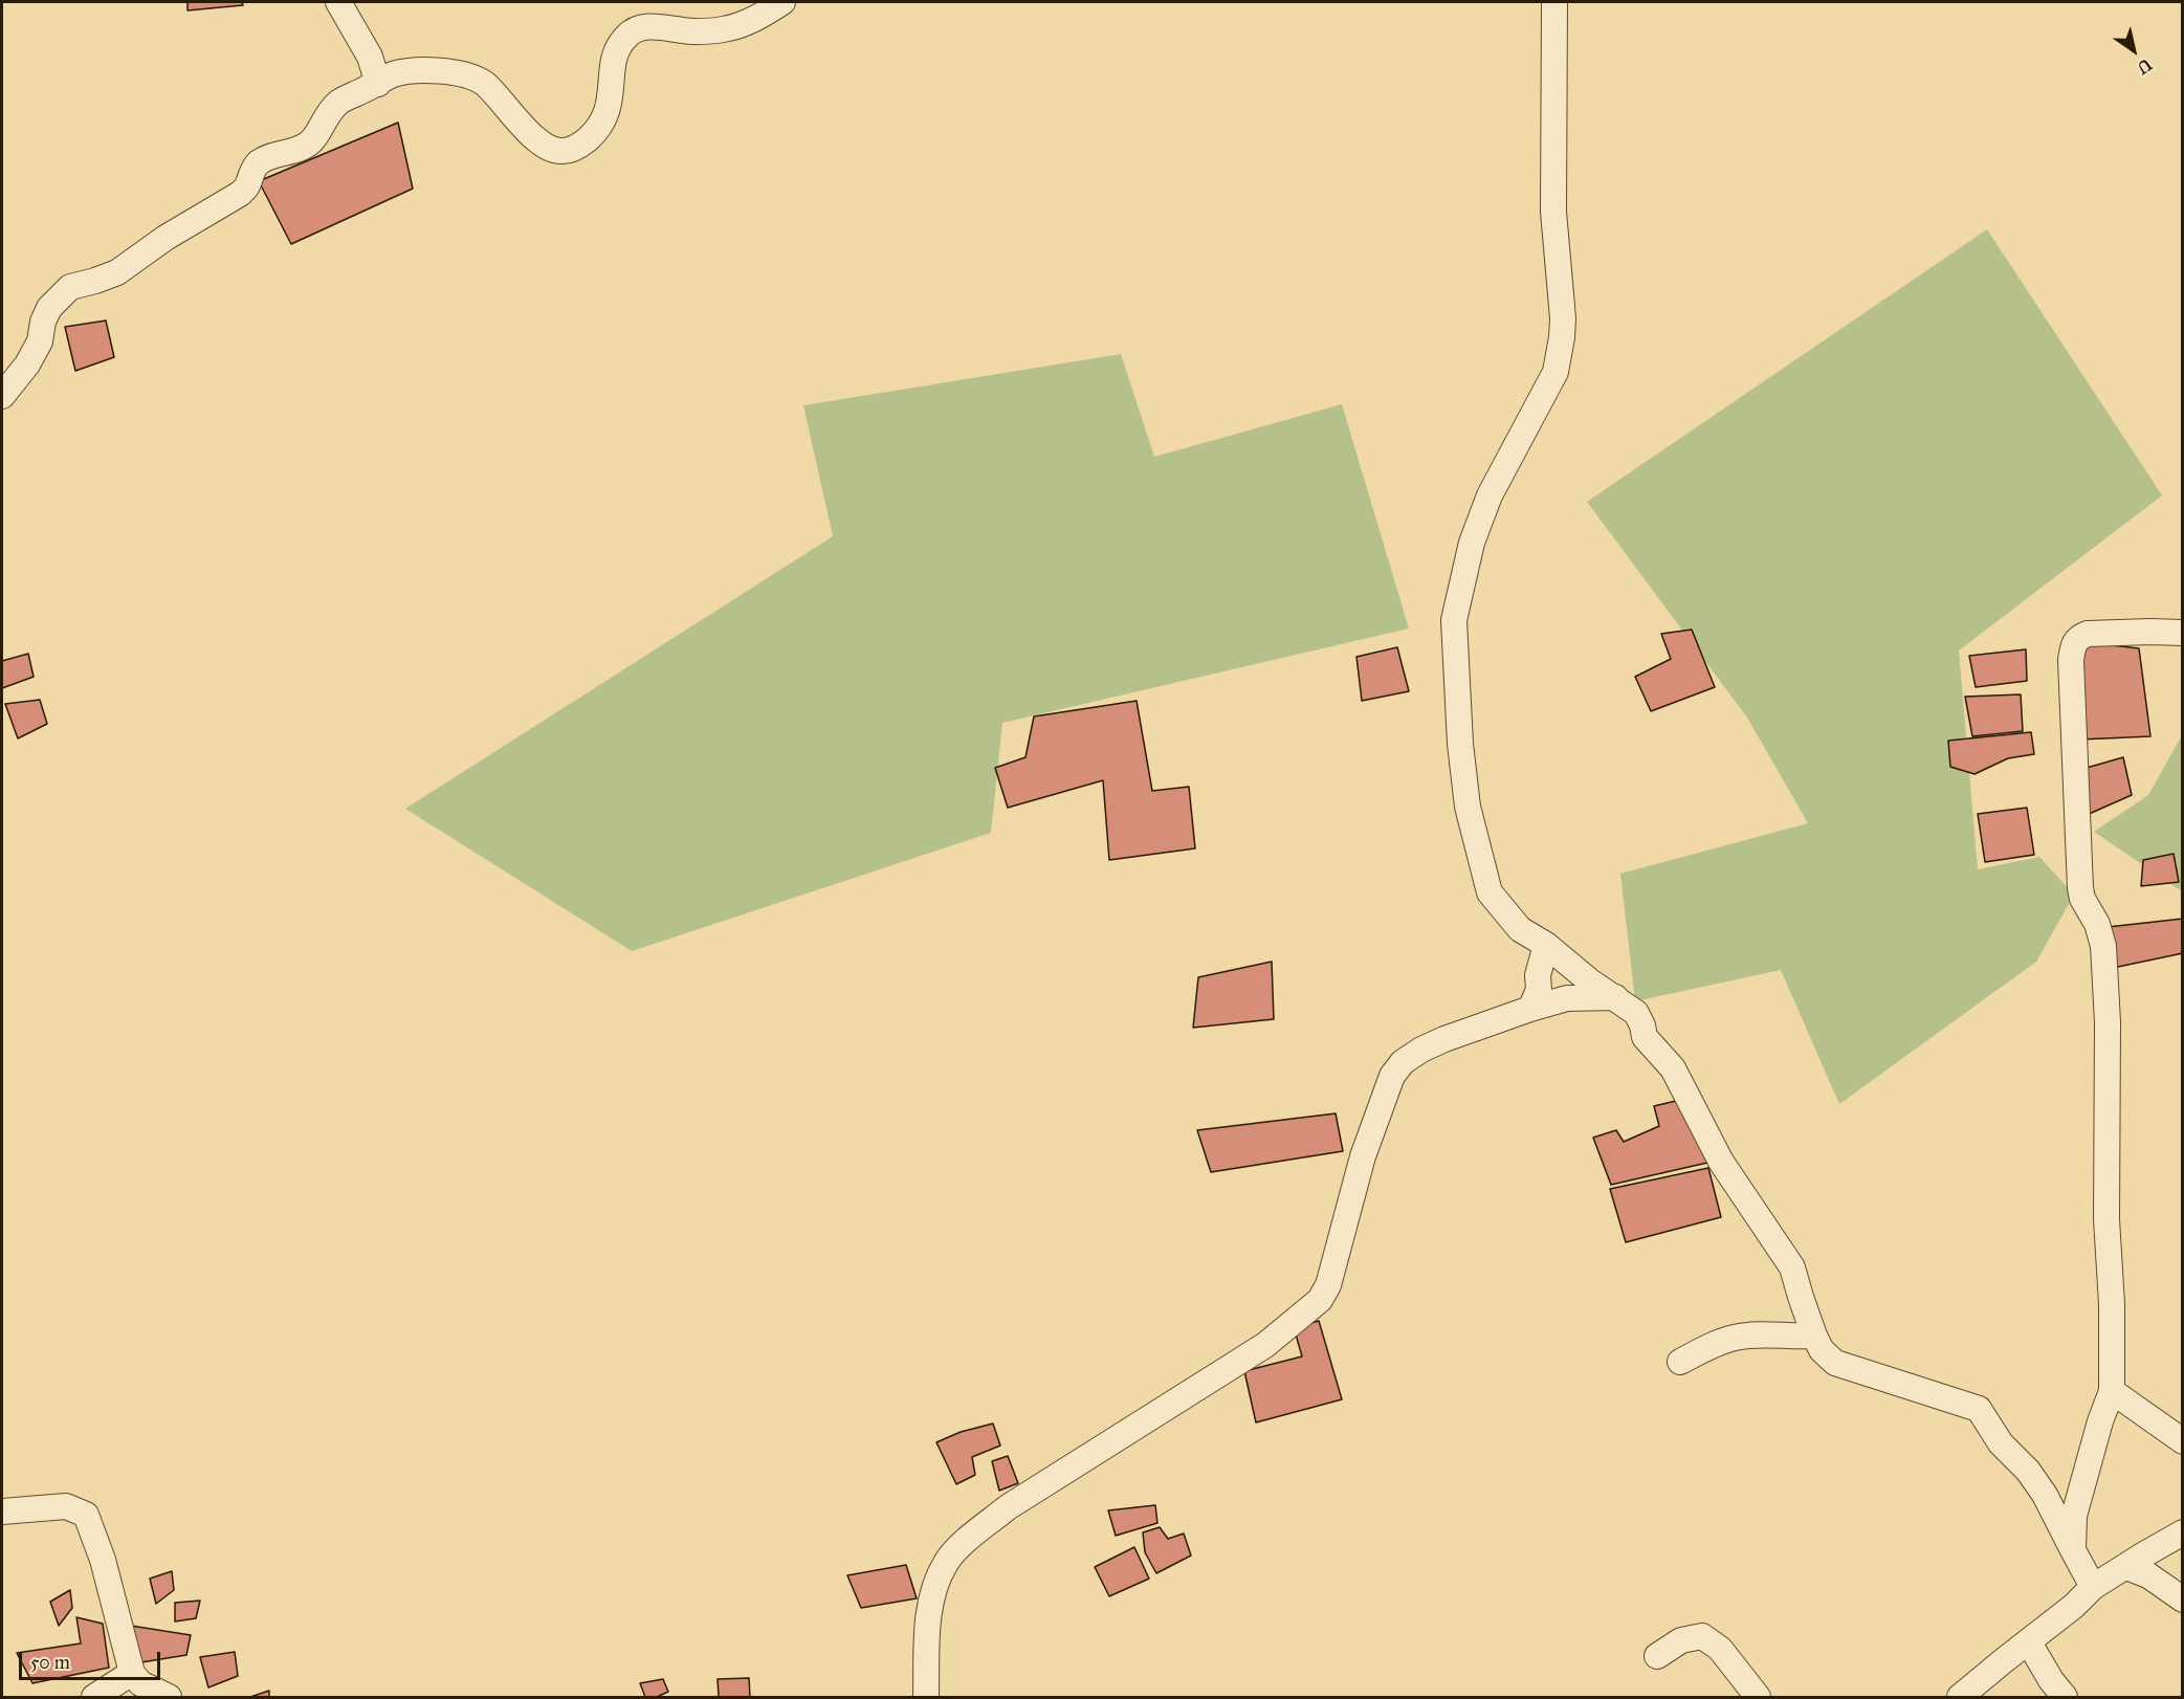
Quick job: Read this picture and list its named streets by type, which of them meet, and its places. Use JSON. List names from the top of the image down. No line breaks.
{"scale_bar":"50 m","north":"bottom right"}
